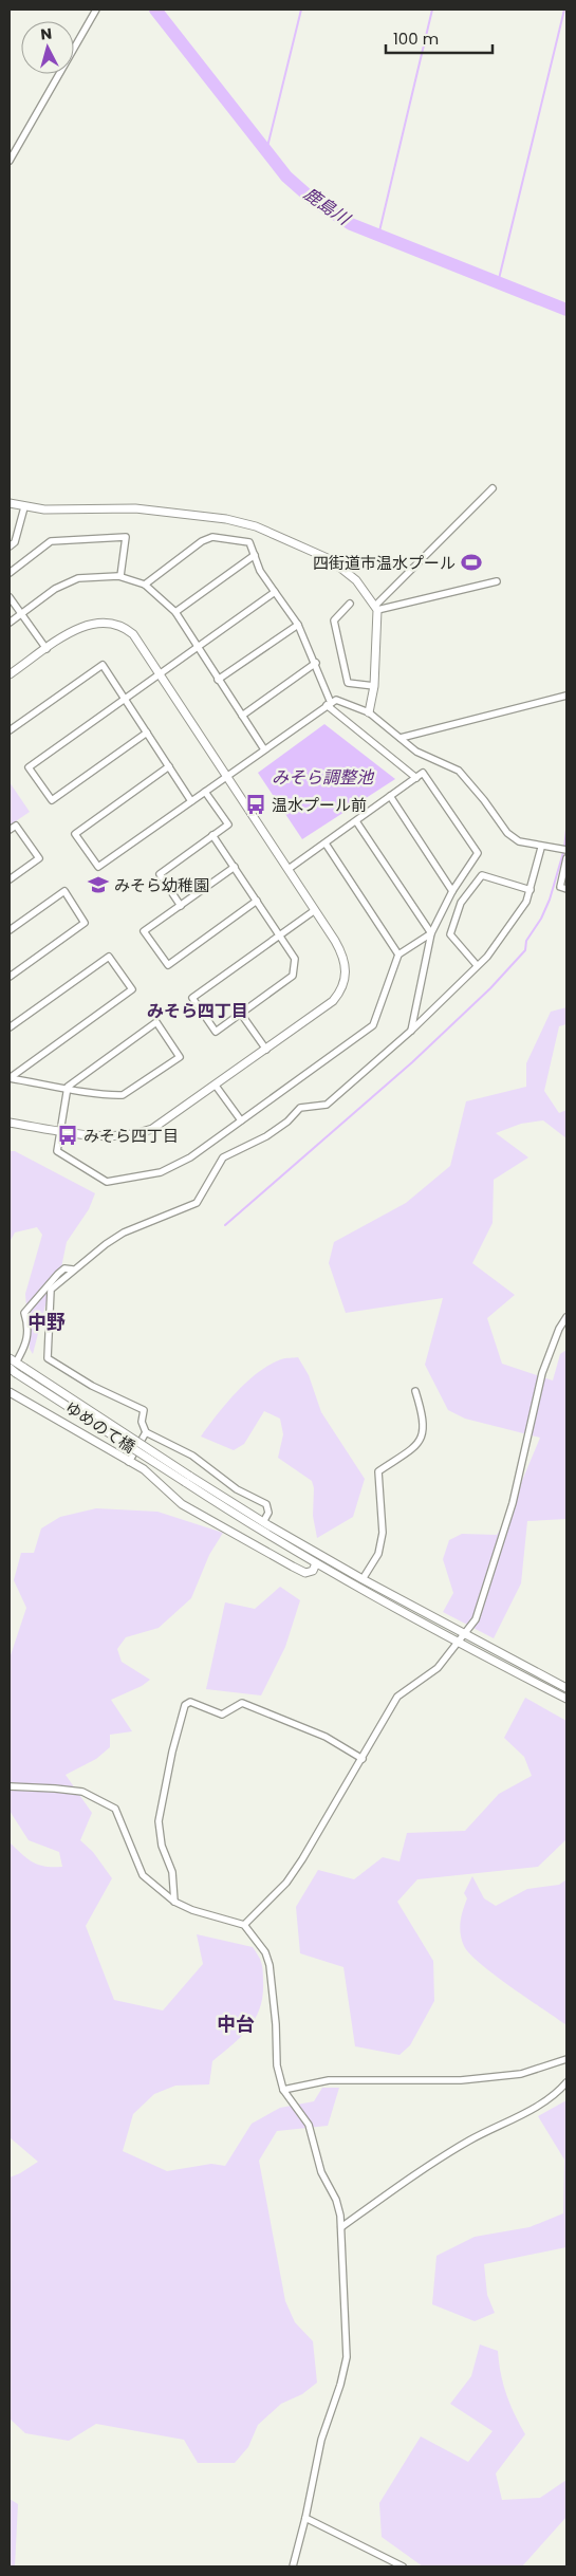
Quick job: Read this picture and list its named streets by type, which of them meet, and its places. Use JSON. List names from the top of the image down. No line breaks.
{"streets":{"street":["ゆめのて橋"]},"districts":["みそら四丁目","中野","中台"],"water":["鹿島川","みそら調整池"],"places":{"sports":["四街道市温水プール"],"bus stop":["温水プール前","みそら四丁目"],"school or university":["みそら幼稚園"]},"scale_bar":"100 m","north":"top"}
